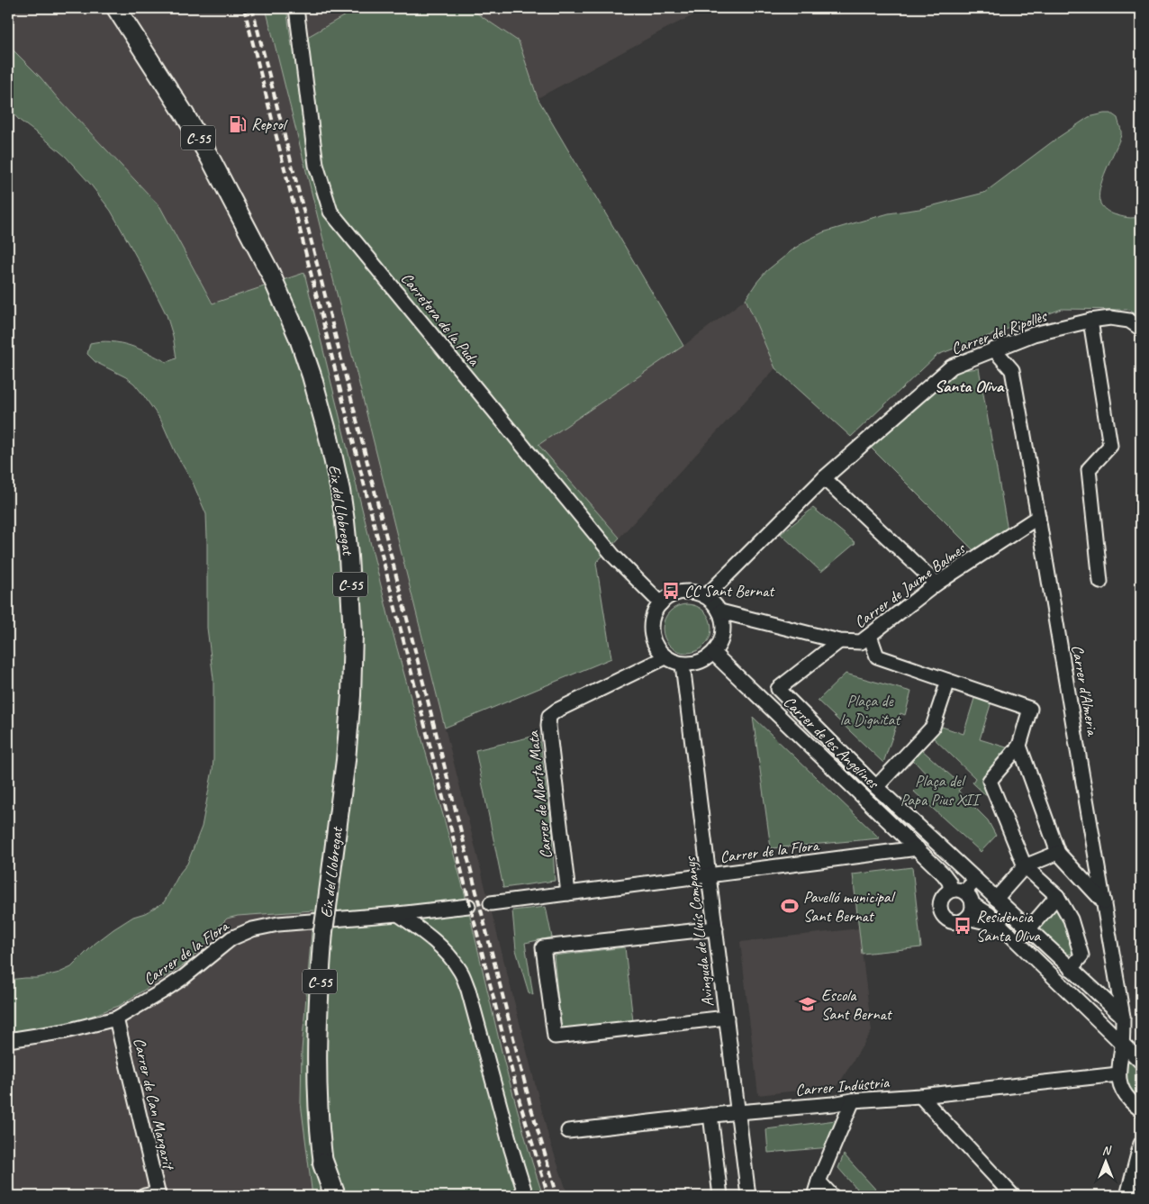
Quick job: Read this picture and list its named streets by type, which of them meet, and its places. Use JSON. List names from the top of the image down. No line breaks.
{"streets":{"highway":["C-55","Eix del Llobregat"],"street":["Carretera de la Puda","Carrer del Ripollès","Carrer de Jaume Balmes","Carrer d'Almeria","Carrer de les Angelines","Carrer de Marta Mata","Carrer de la Flora","Avinguda de Lluís Companys","Carrer Indústria","Carrer de Can Margarit"]},"crossings":[["Carretera de la Puda","Carrer del Ripollès"],["Carretera de la Puda","Carrer de les Angelines"],["Carretera de la Puda","Carrer de Marta Mata"],["Carretera de la Puda","Avinguda de Lluís Companys"],["Carrer del Ripollès","Carrer d'Almeria"],["Carrer del Ripollès","Carrer de les Angelines"],["Carrer del Ripollès","Carrer de Marta Mata"],["Carrer del Ripollès","Avinguda de Lluís Companys"],["Carrer de Jaume Balmes","Carrer d'Almeria"],["Carrer de Jaume Balmes","Carrer de les Angelines"],["Carrer d'Almeria","Carrer de les Angelines"],["Carrer d'Almeria","Carrer Indústria"],["Carrer de les Angelines","Carrer de Marta Mata"],["Carrer de les Angelines","Carrer de la Flora"],["Carrer de les Angelines","Avinguda de Lluís Companys"],["Carrer de Marta Mata","Carrer de la Flora"],["Carrer de Marta Mata","Avinguda de Lluís Companys"],["Carrer de la Flora","Avinguda de Lluís Companys"],["Carrer de la Flora","Carrer de Can Margarit"],["Avinguda de Lluís Companys","Carrer Indústria"]],"districts":["Santa Oliva"],"parks":["Plaça de la Dignitat","Plaça del Papa Pius XII"],"places":{"fuel station":["Repsol"],"bus stop":["CC Sant Bernat","Residència Santa Oliva"],"sports":["Pavelló municipal Sant Bernat"],"school or university":["Escola Sant Bernat"]},"north":"top"}
